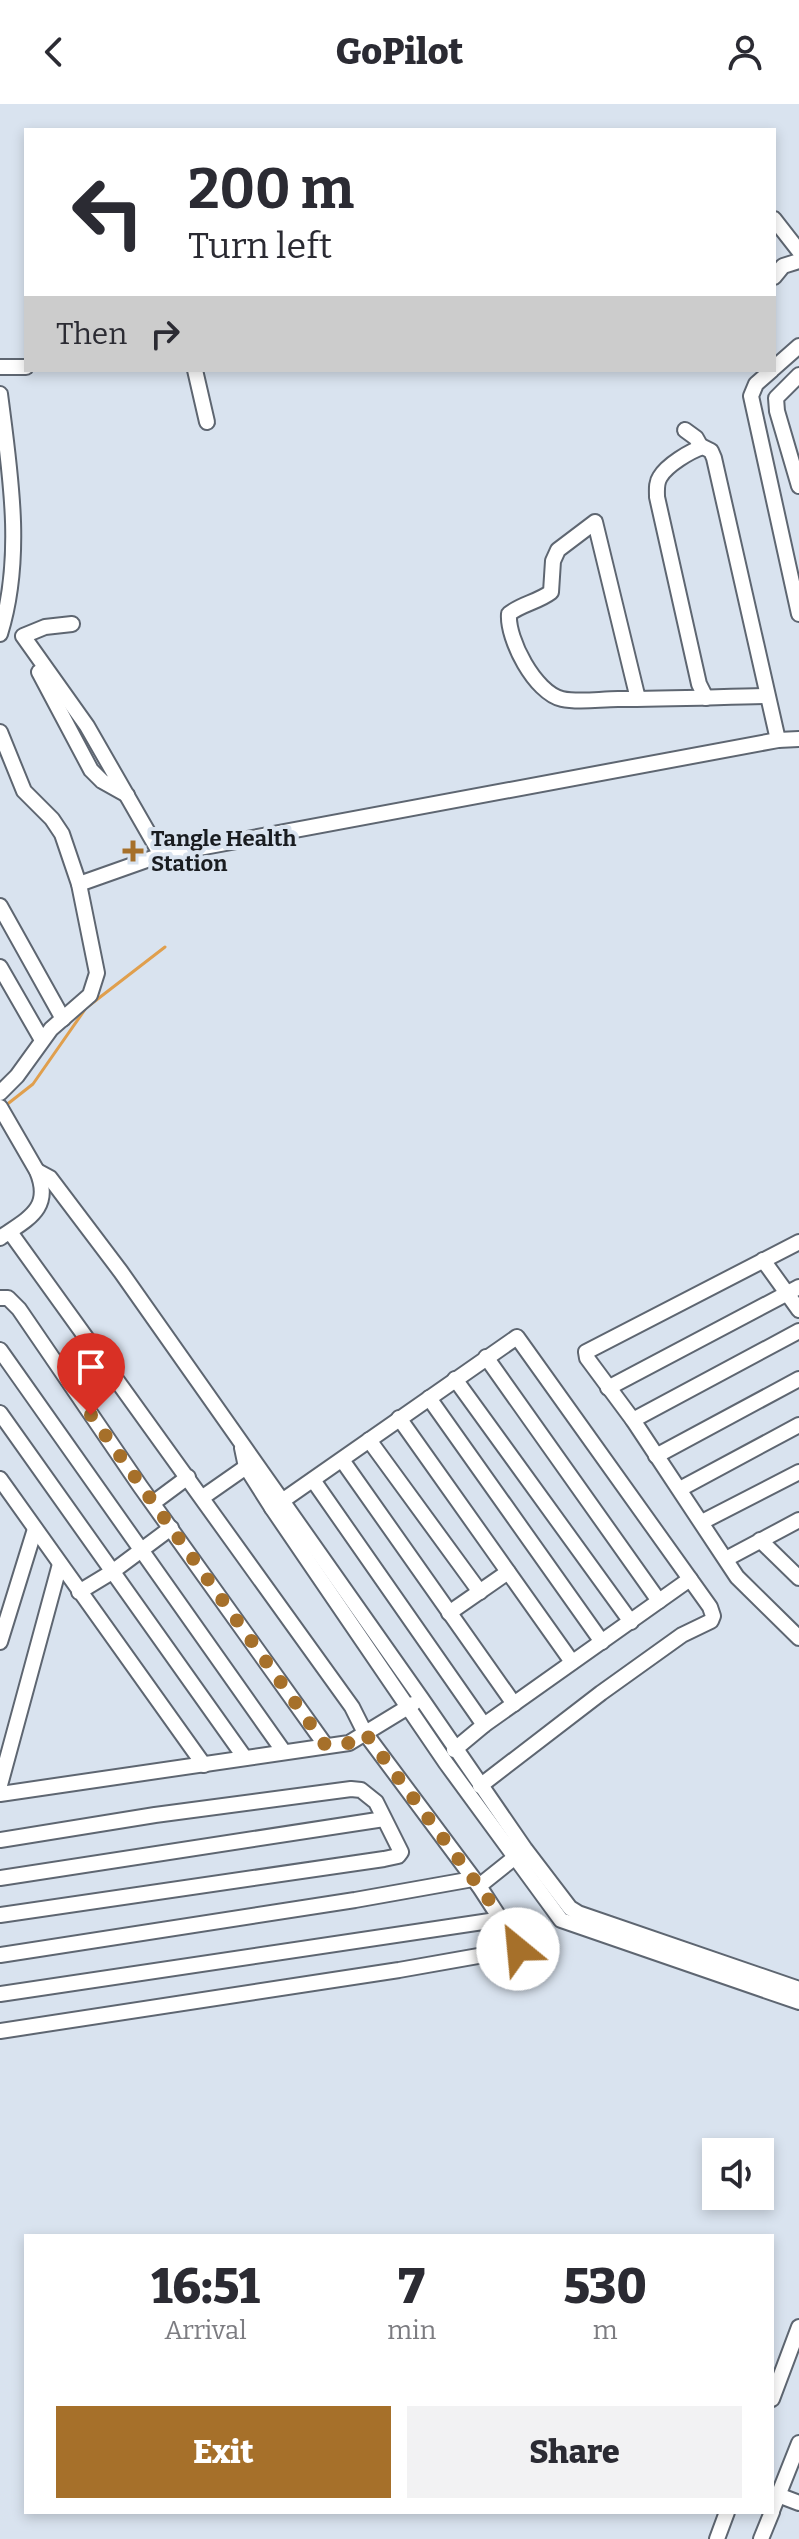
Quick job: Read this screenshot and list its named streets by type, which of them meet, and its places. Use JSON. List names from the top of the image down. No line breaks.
{"places":{"health":["Tangle Health Station"]},"page":{"header":"GoPilot","turn":["200 m","Turn left"],"then":"Then","eta":["16:51","Arrival","7","min","530","m"],"buttons":["Exit","Share"]}}
